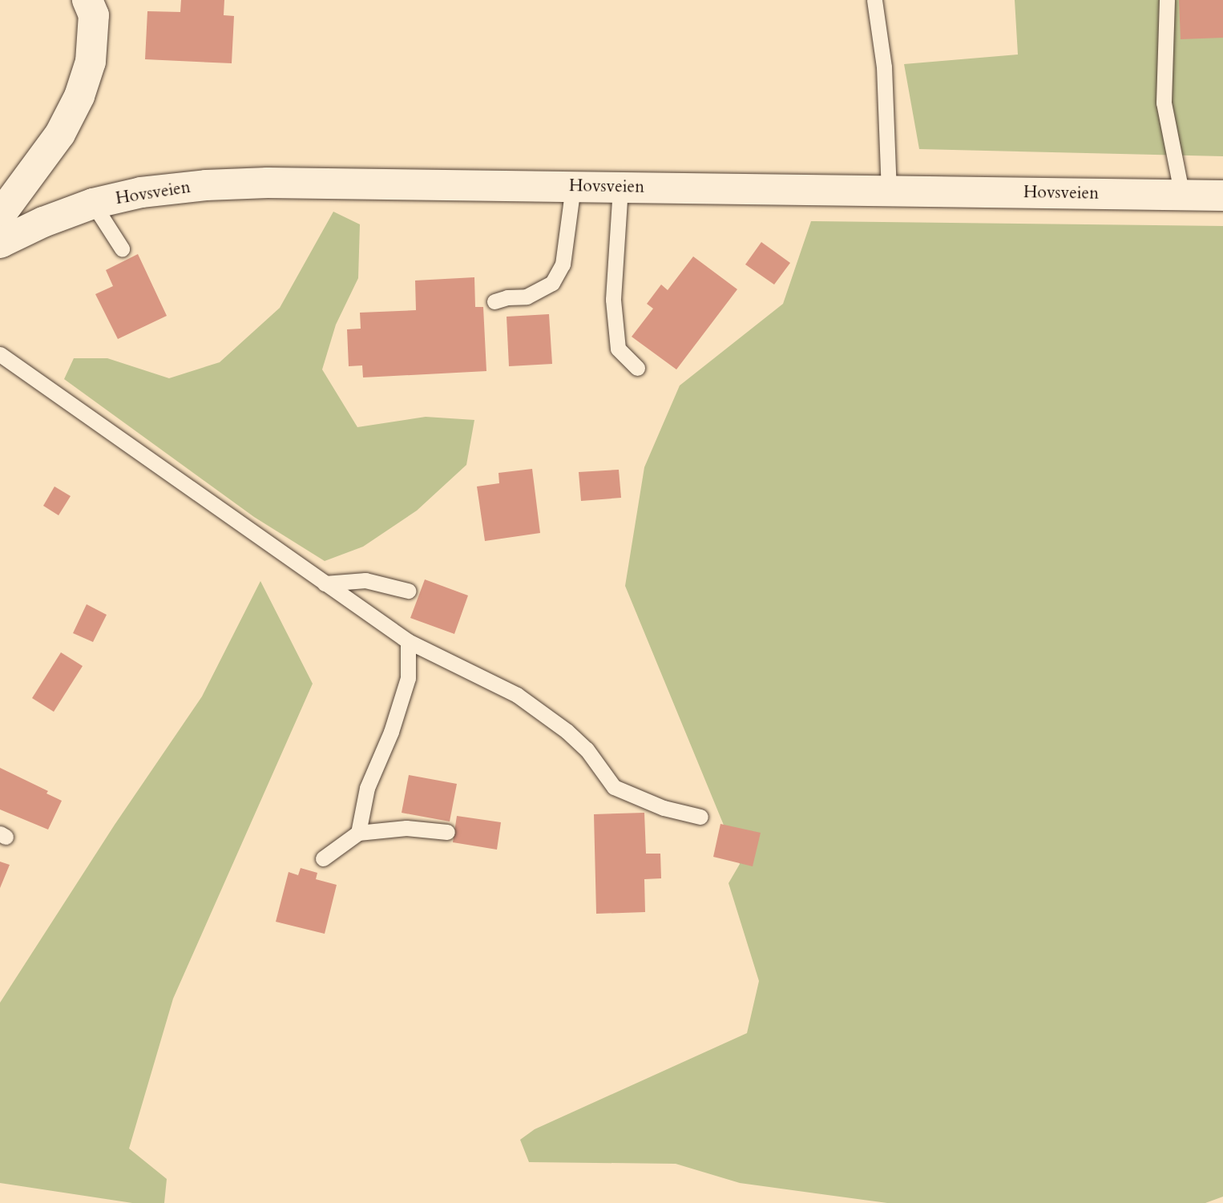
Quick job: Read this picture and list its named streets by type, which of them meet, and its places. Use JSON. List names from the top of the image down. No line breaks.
{"streets":{"street":["Hovsveien"]}}
